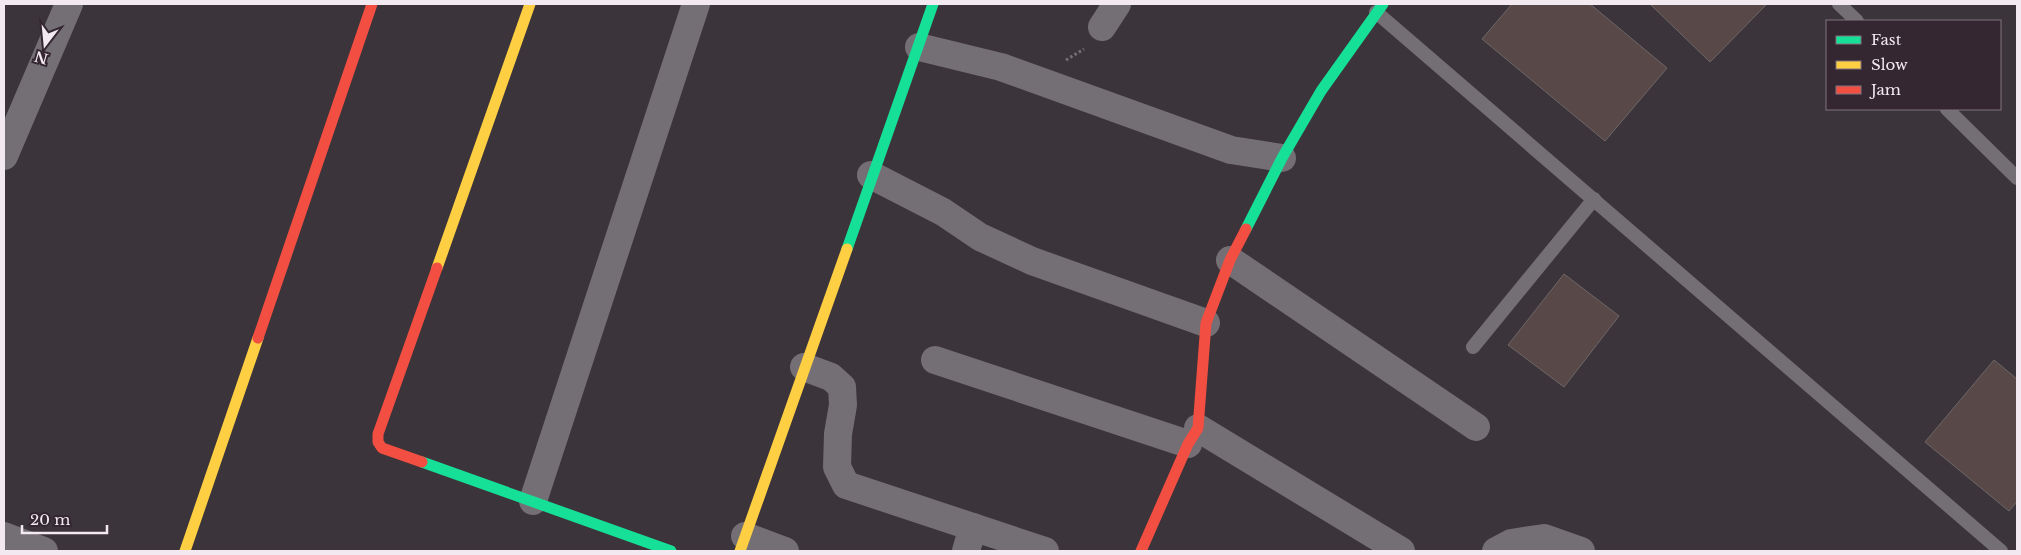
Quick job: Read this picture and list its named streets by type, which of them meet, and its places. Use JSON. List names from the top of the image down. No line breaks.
{"legend":["Fast","Slow","Jam"],"scale_bar":"20 m","north":"bottom"}
